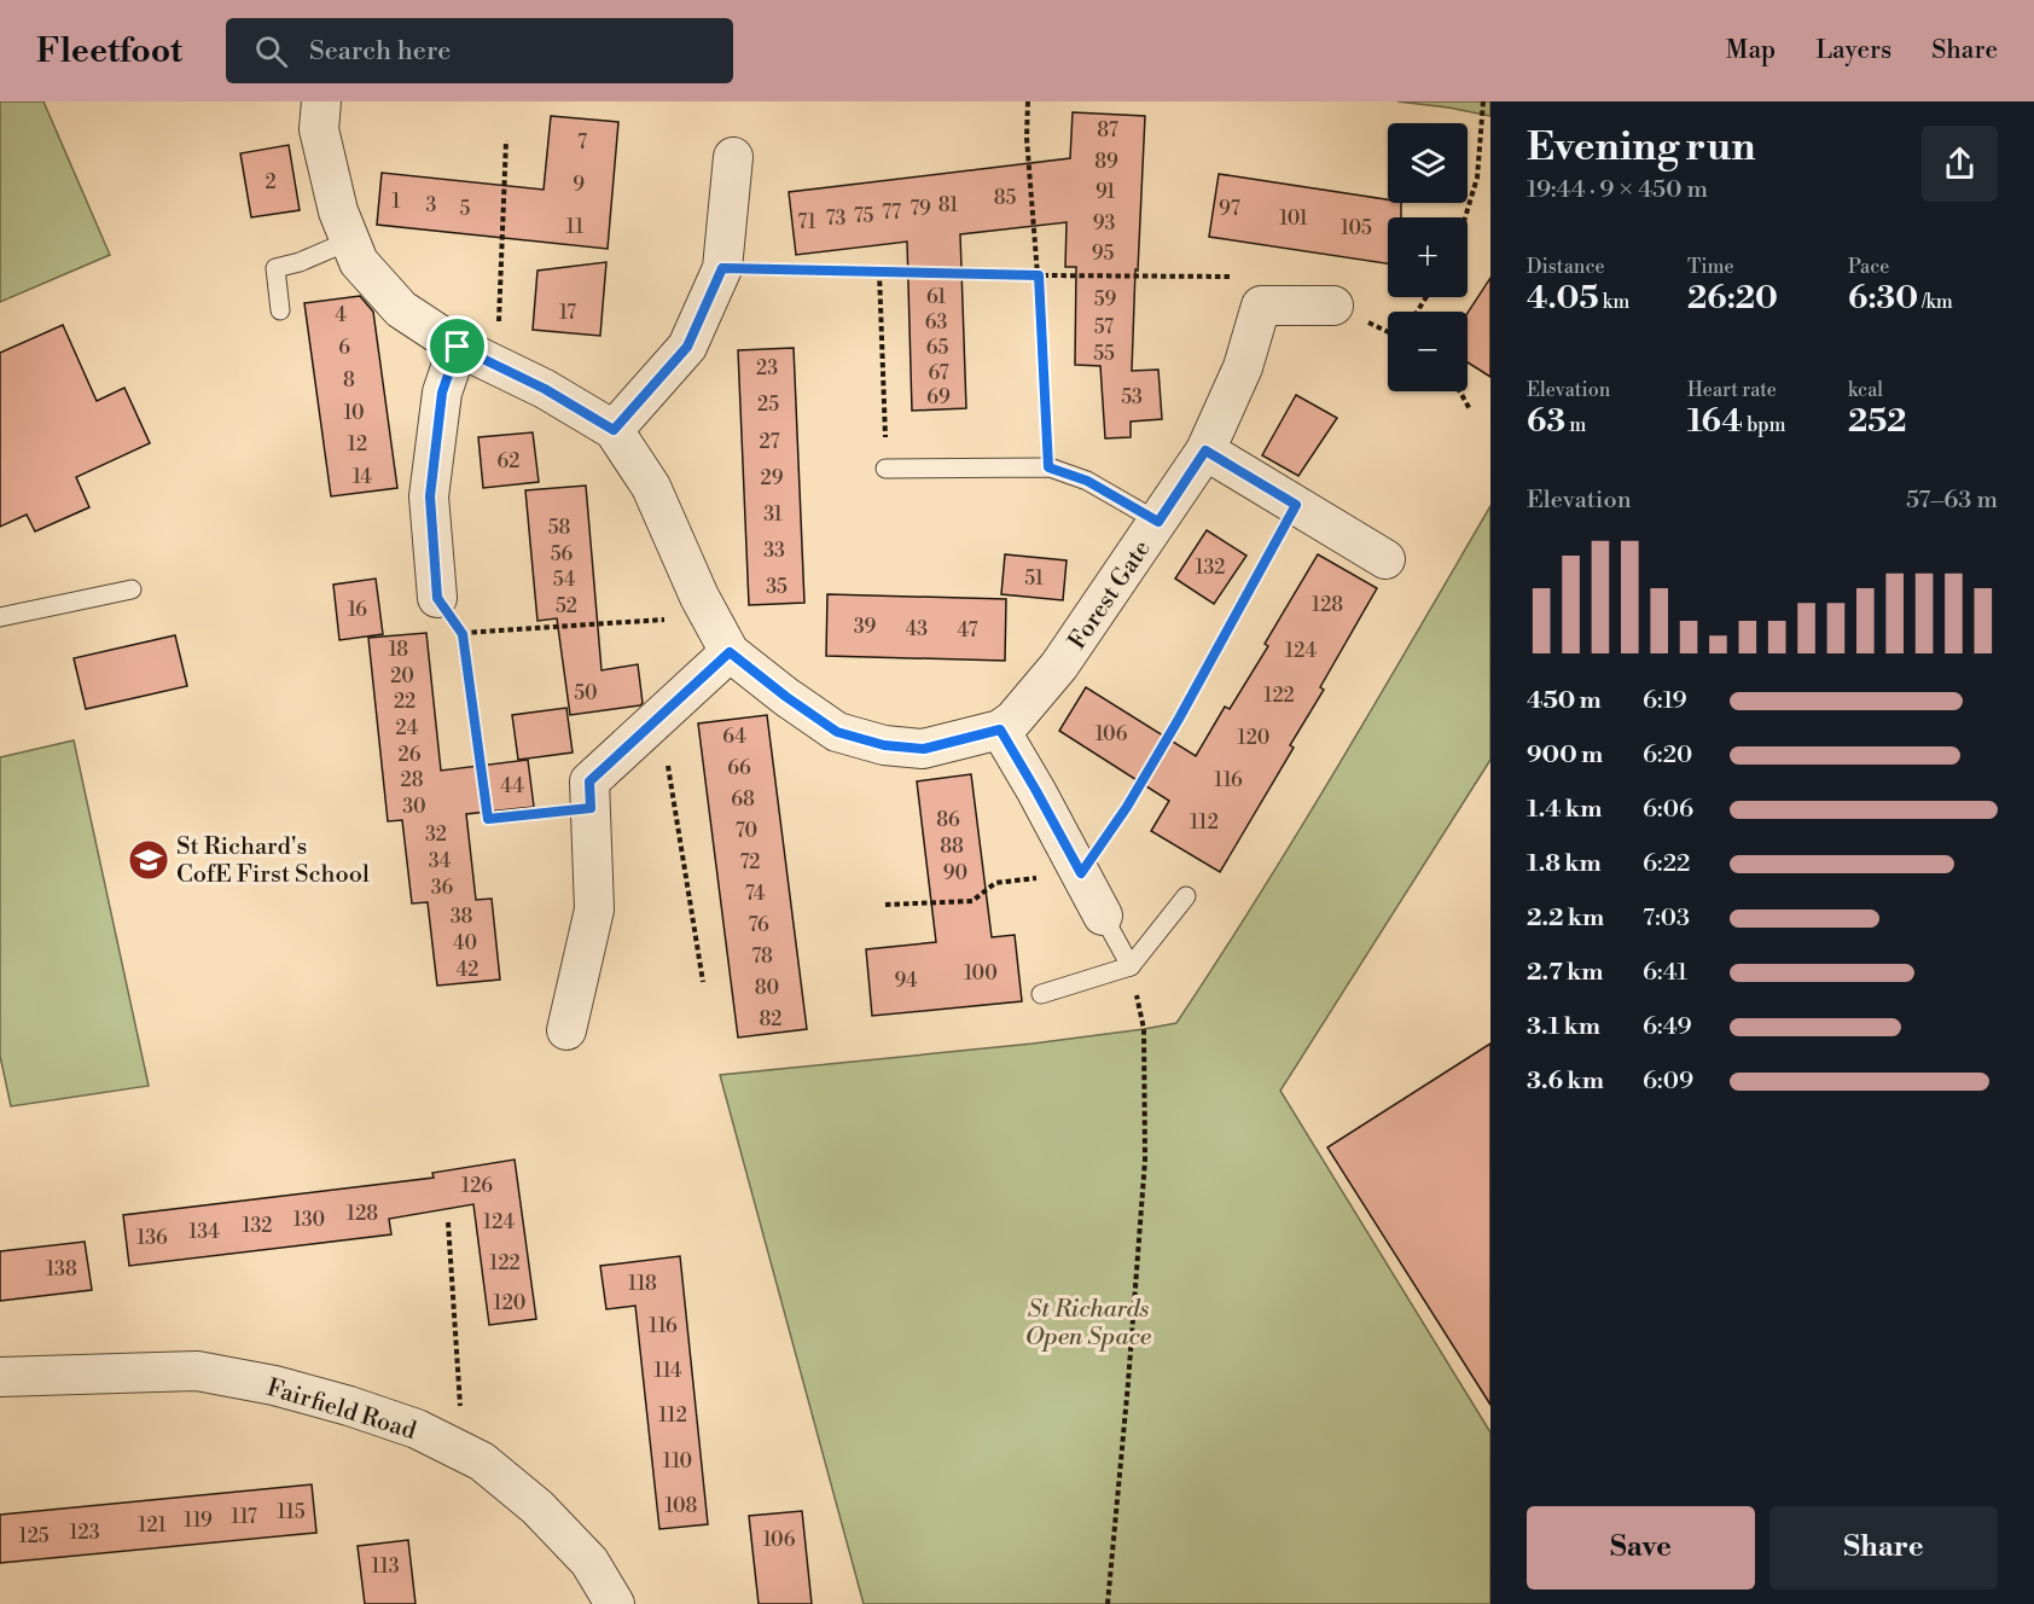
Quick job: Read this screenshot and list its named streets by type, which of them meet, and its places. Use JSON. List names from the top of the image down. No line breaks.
{"streets":{"street":["Forest Gate","Fairfield Road"]},"parks":["St Richards Open Space"],"places":{"school or university":["St Richard's CofE First School"]},"house_numbers":["87","7","89","2","9","91","85","1","3","81","5","79","97","77","75","73","101","71","93","11","105","95","61","59","17","4","63","57","6","65","55","23","67","8","69","53","25","10","27","12","62","14","29","31","58","33","56","132","51","54","35","128","52","16","39","43","47","18","124","20","50","122","22","24","106","64","120","26","66","28","116","44","68","30","86","112","70","32","88","34","72","90","36","74","38","76","40","78","42","100","94","80","82","126","128","130","124","132","134","136","122","138","118","120","116","114","112","110","108","115","117","119","121","123","125","106","113"],"page":{"header":"Fleetfoot","search":"Search here","nav":["Map","Layers","Share"],"heading":["Evening run","19:44 · 9 × 450 m"],"map_buttons":["+","−"],"stats":[["Distance","4.05 km"],["Time","26:20"],["Pace","6:30 /km"],["Elevation","63 m"],["Heart rate","164 bpm"],["kcal","252"]],"chart":["Elevation","57–63 m"],"list":[{"name":"450 m","note":"6:19"},{"name":"900 m","note":"6:20"},{"name":"1.4 km","note":"6:06"},{"name":"1.8 km","note":"6:22"},{"name":"2.2 km","note":"7:03"},{"name":"2.7 km","note":"6:41"},{"name":"3.1 km","note":"6:49"},{"name":"3.6 km","note":"6:09"}],"buttons":["Save","Share"]}}
